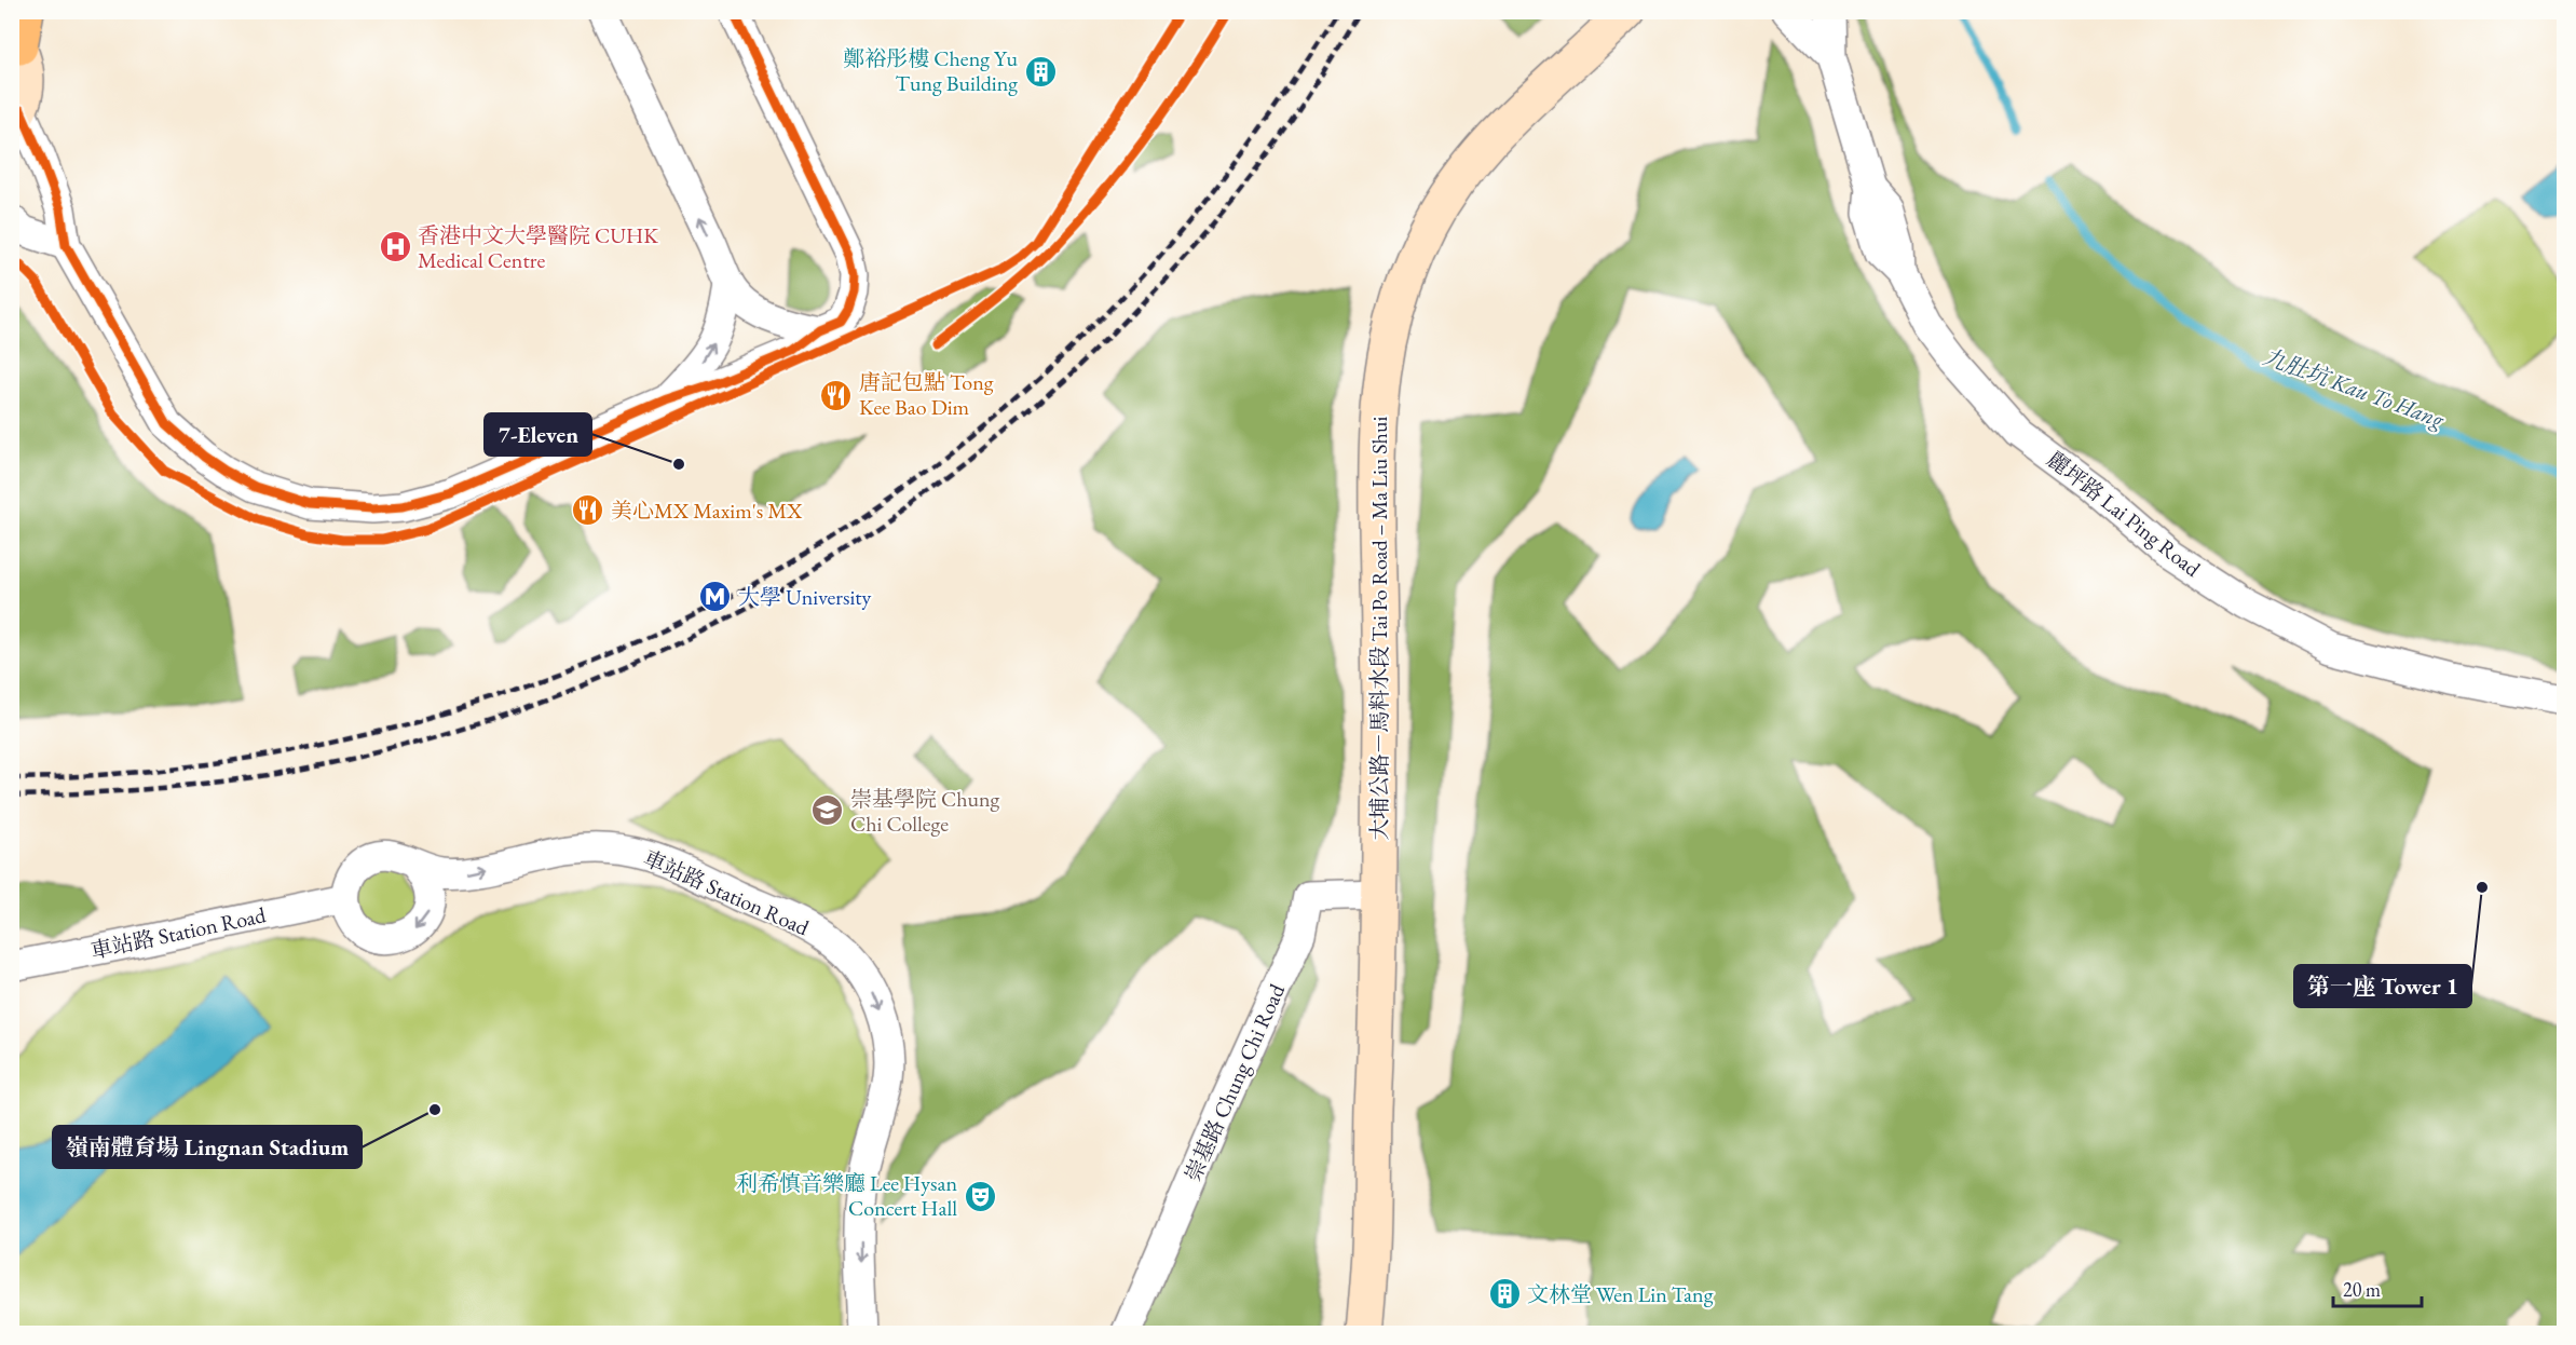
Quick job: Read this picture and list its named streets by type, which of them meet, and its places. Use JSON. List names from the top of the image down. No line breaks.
{"streets":{"main road":["大埔公路－馬料水段 Tai Po Road – Ma Liu Shui"],"street":["麗坪路 Lai Ping Road","車站路 Station Road","崇基路 Chung Chi Road"]},"crossings":[["大埔公路－馬料水段 Tai Po Road – Ma Liu Shui","崇基路 Chung Chi Road"]],"water":["九肚坑 Kau To Hang"],"places":{"building":["鄭裕彤樓 Cheng Yu Tung Building","文林堂 Wen Lin Tang"],"hospital":["香港中文大學醫院 CUHK Medical Centre"],"restaurant":["唐記包點 Tong Kee Bao Dim","美心MX Maxim's MX"],"other":["7-Eleven","第一座 Tower 1","嶺南體育場 Lingnan Stadium"],"metro station":["大學 University"],"school or university":["崇基學院 Chung Chi College"],"theatre":["利希慎音樂廳 Lee Hysan Concert Hall"]},"scale_bar":"20 m"}
